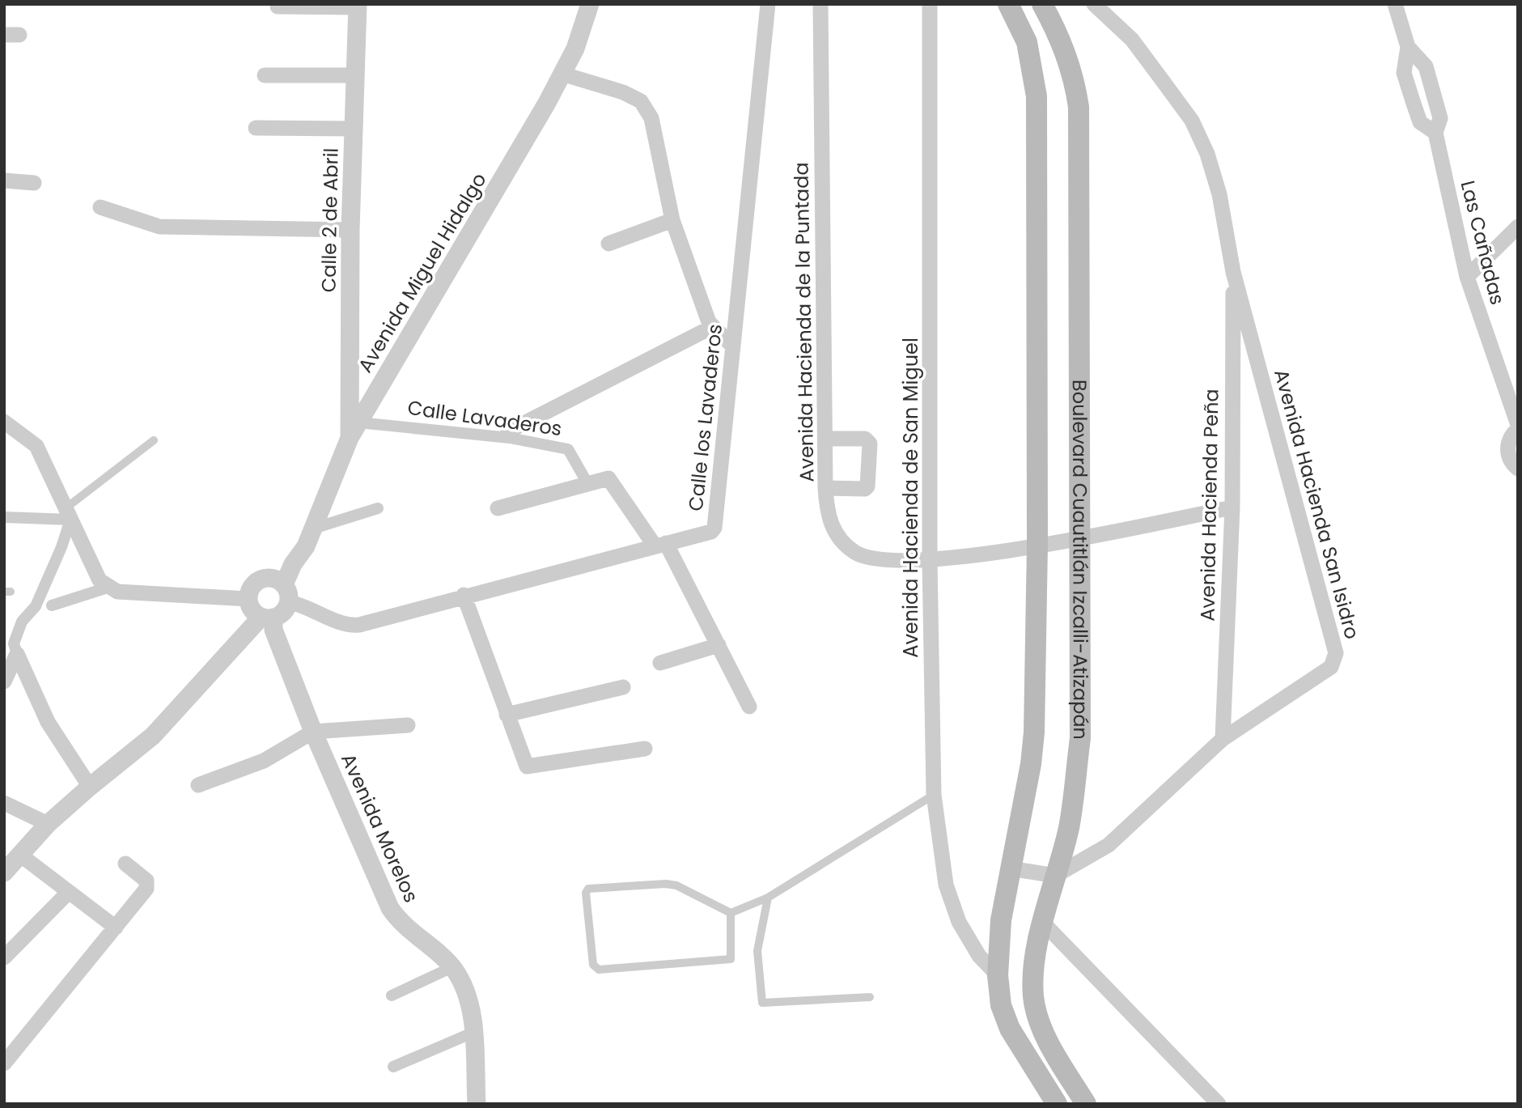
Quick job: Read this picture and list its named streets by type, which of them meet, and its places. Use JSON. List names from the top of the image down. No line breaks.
{"streets":{"main road":["Boulevard Cuautitlán Izcalli-Atizapán"],"street":["Calle 2 de Abril","Las Cañadas","Avenida Miguel Hidalgo","Avenida Hacienda de la Puntada","Calle los Lavaderos","Calle Lavaderos","Avenida Hacienda de San Miguel","Avenida Hacienda San Isidro","Avenida Hacienda Peña","Avenida Morelos"]},"crossings":[["Calle 2 de Abril","Avenida Miguel Hidalgo"],["Calle 2 de Abril","Calle Lavaderos"],["Avenida Miguel Hidalgo","Calle los Lavaderos"],["Avenida Miguel Hidalgo","Calle Lavaderos"],["Avenida Miguel Hidalgo","Avenida Morelos"],["Avenida Hacienda de la Puntada","Avenida Hacienda de San Miguel"],["Avenida Hacienda de la Puntada","Avenida Hacienda Peña"],["Avenida Hacienda de la Puntada","Boulevard Cuautitlán Izcalli-Atizapán"],["Calle los Lavaderos","Avenida Morelos"],["Avenida Hacienda San Isidro","Avenida Hacienda Peña"],["Avenida Hacienda San Isidro","Boulevard Cuautitlán Izcalli-Atizapán"]]}
